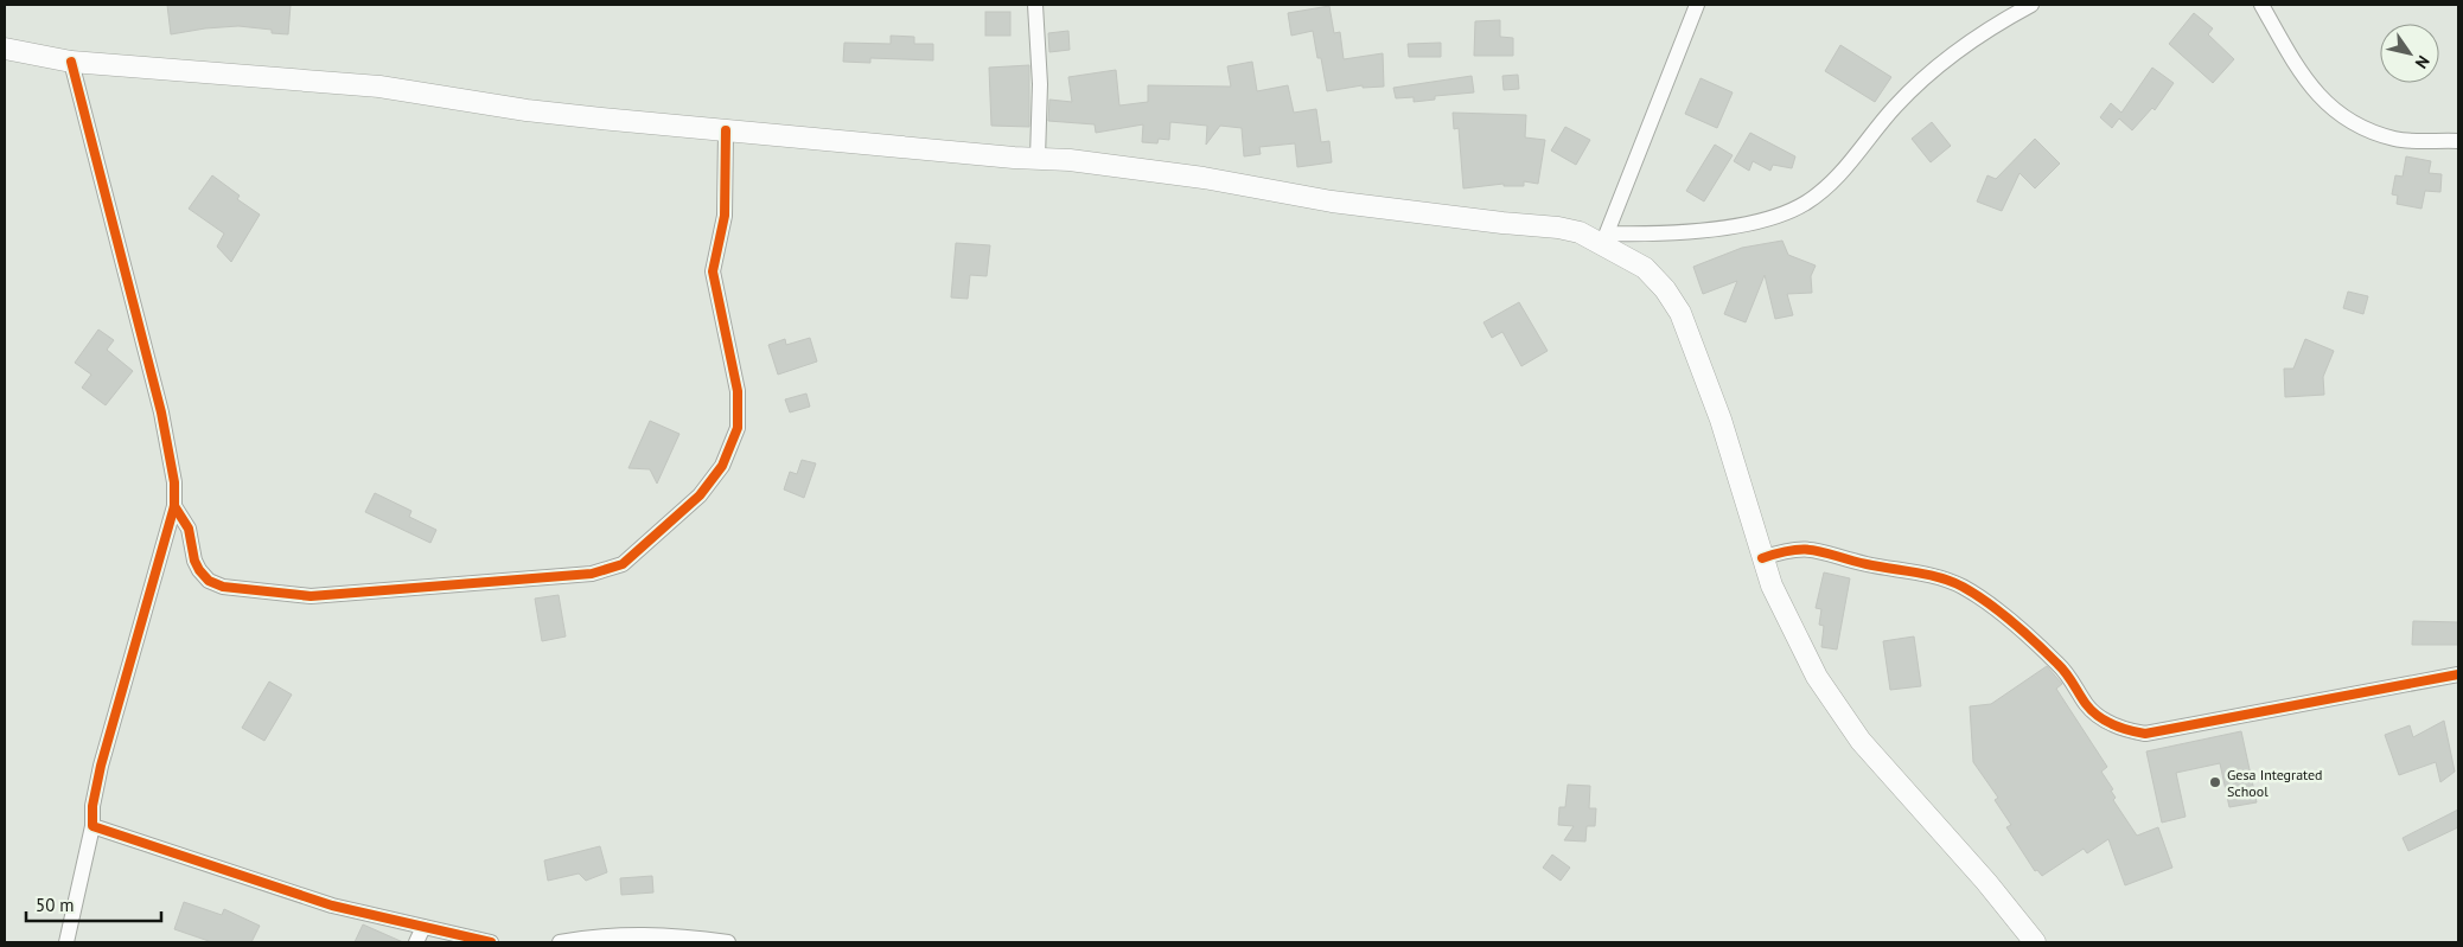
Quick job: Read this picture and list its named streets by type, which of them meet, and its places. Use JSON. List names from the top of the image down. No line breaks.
{"places":["Gesa Integrated School"],"scale_bar":"50 m","north":"bottom right"}
